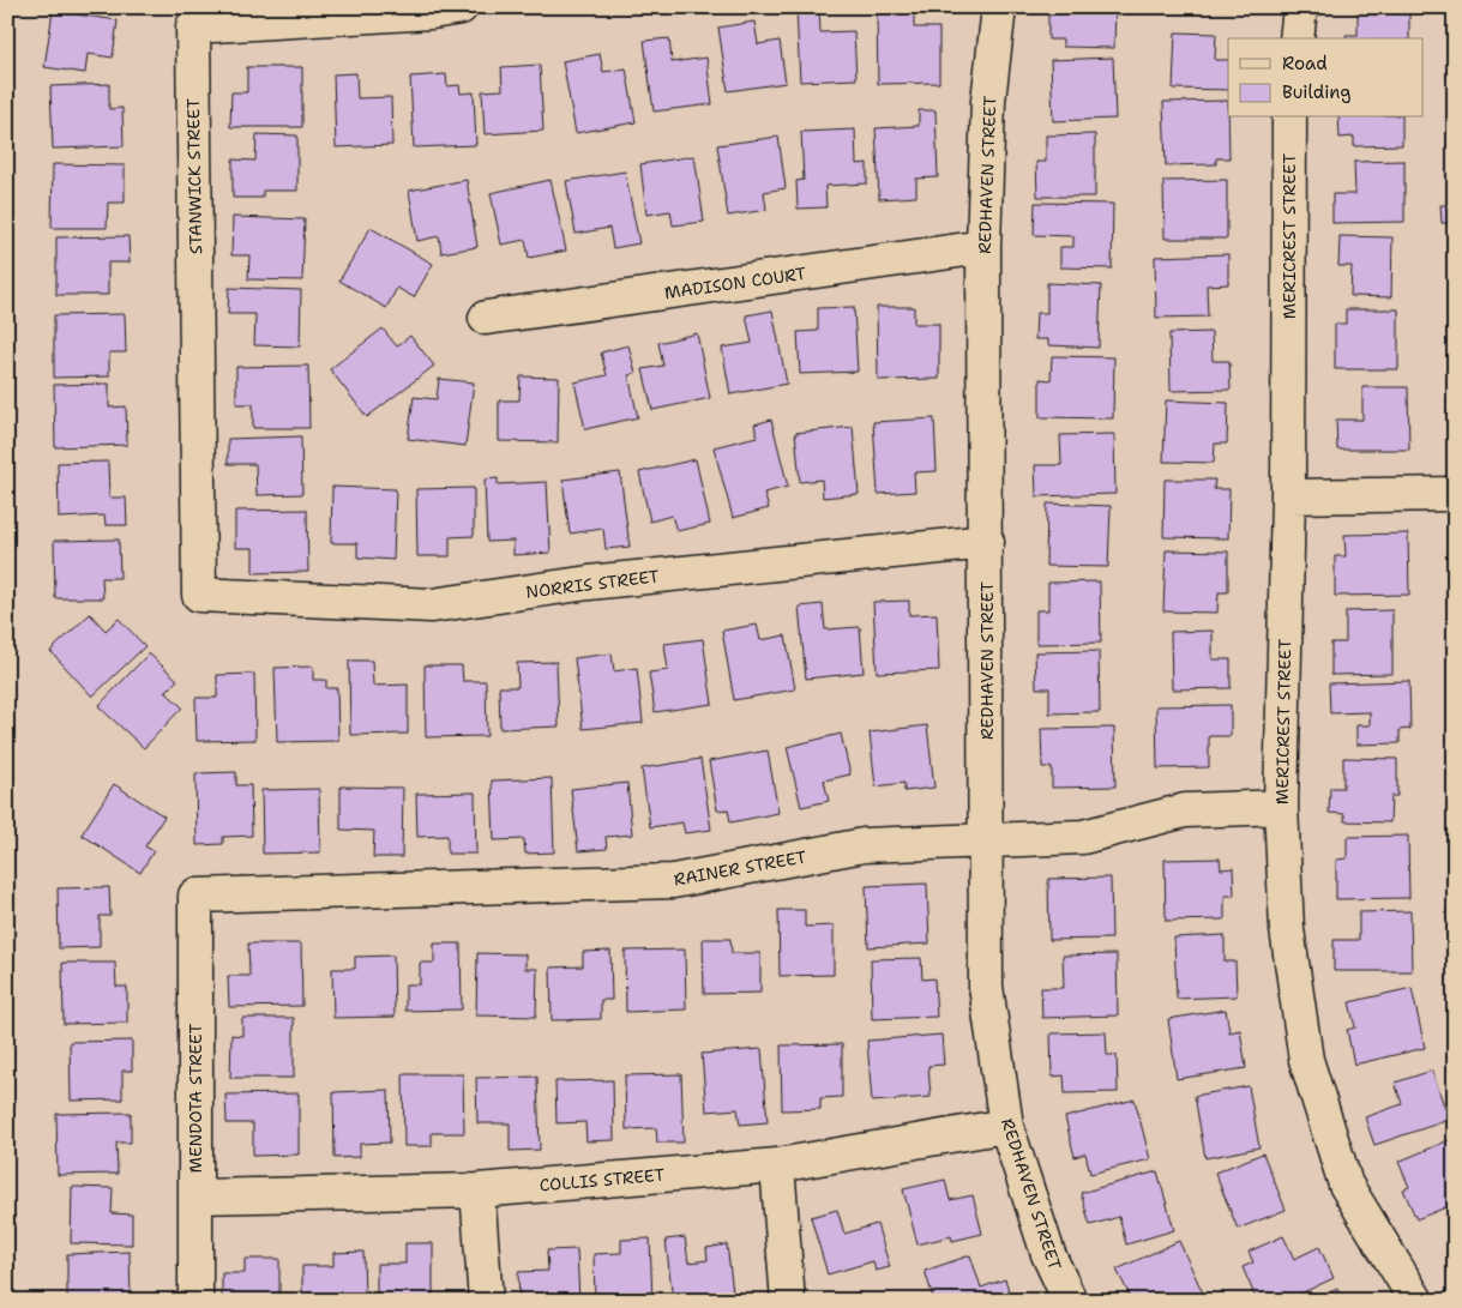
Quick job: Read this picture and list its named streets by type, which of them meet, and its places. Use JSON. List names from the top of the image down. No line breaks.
{"streets":{"street":["REDHAVEN STREET","STANWICK STREET","MERICREST STREET","MADISON COURT","NORRIS STREET","RAINER STREET","MENDOTA STREET","COLLIS STREET"]},"crossings":[["REDHAVEN STREET","MADISON COURT"],["REDHAVEN STREET","NORRIS STREET"],["REDHAVEN STREET","RAINER STREET"],["REDHAVEN STREET","COLLIS STREET"],["STANWICK STREET","NORRIS STREET"],["MERICREST STREET","RAINER STREET"],["RAINER STREET","MENDOTA STREET"],["MENDOTA STREET","COLLIS STREET"]],"legend":["Road","Building"]}
